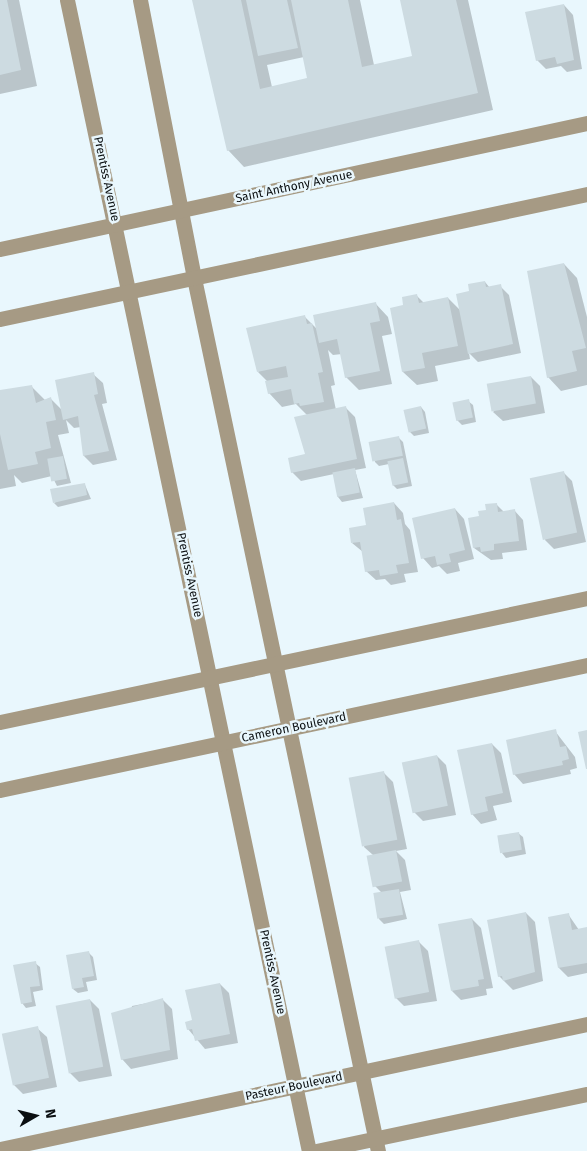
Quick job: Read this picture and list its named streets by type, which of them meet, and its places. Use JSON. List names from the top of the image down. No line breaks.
{"streets":{"street":["Prentiss Avenue","Saint Anthony Avenue","Cameron Boulevard","Pasteur Boulevard"]},"crossings":[["Prentiss Avenue","Saint Anthony Avenue"],["Prentiss Avenue","Cameron Boulevard"],["Prentiss Avenue","Pasteur Boulevard"]],"north":"right"}
